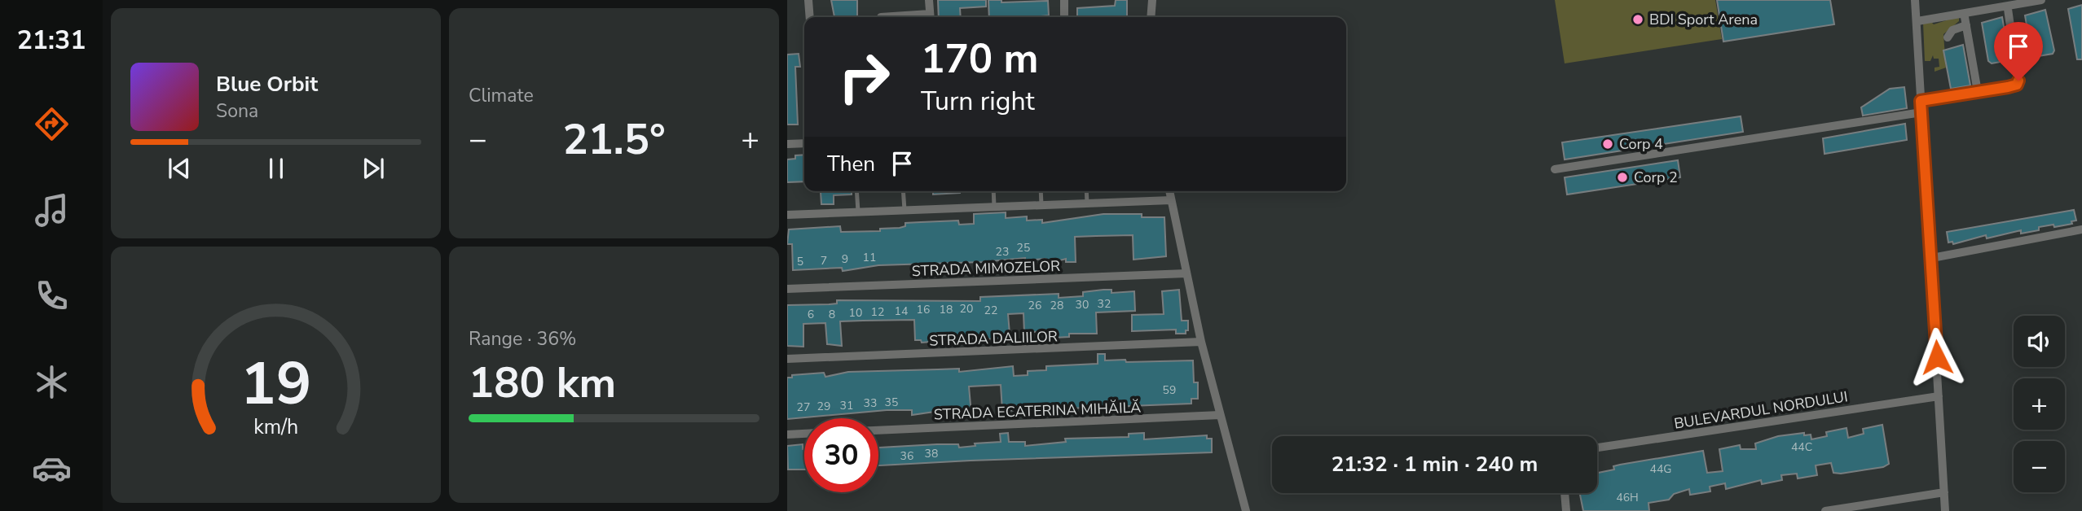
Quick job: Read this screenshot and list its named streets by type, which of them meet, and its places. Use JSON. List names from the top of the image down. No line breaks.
{"streets":{"street":["STRADA MIMOZELOR","STRADA DALIILOR","BULEVARDUL NORDULUI","STRADA ECATERINA MIHĂILĂ"]},"places":["BDI Sport Arena","Corp 4","Corp 2"],"house_numbers":["25","23","11","9","7","5","32","30","26","28","20","16","18","22","14","12","10","6","8","59","35","33","31","29","27","44C","38","36","44G","46H"],"page":{"tabs":"21:31","tile":["Climate",["Range · 36%","180 km"]],"turn":["170 m","Turn right"],"song":["Blue Orbit","Sona"],"heat":["−","21.5°","+"],"then":"Then","map_buttons":["+","−"],"limit":"30","trip":"21:32 · 1 min · 240 m","gauge":["19","km/h"]}}
